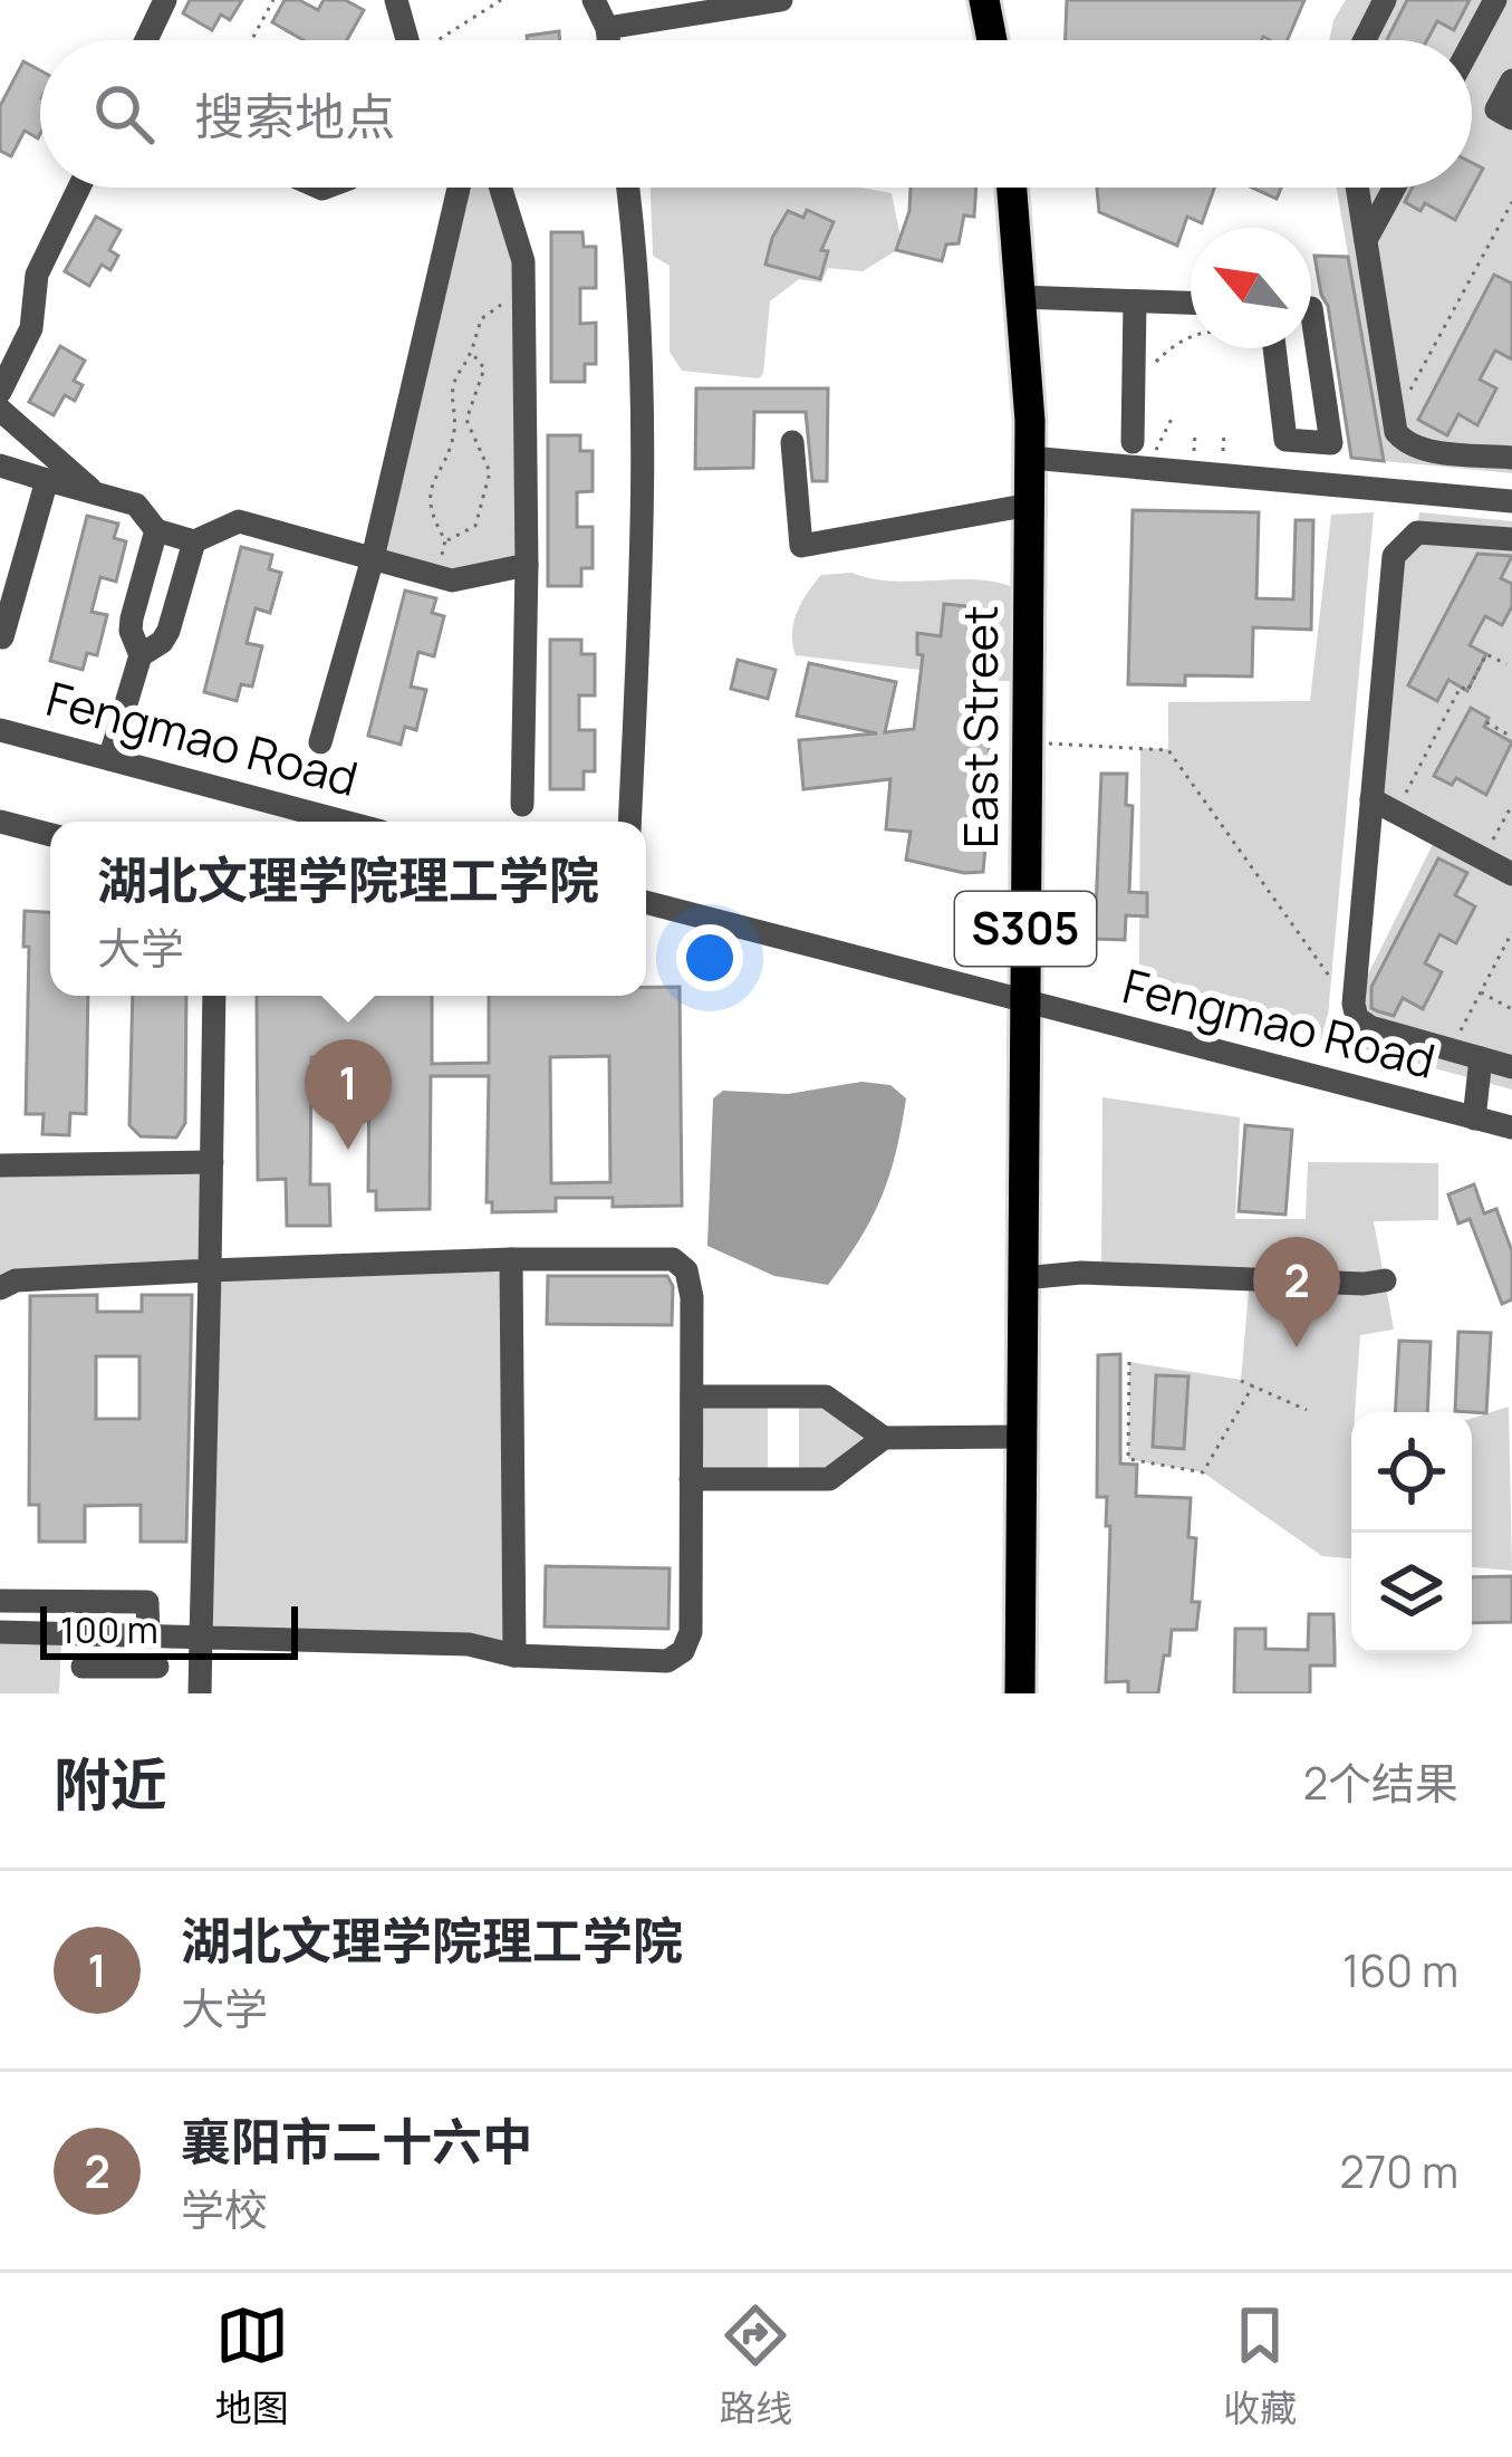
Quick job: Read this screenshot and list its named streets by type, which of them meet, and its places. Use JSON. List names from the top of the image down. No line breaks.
{"streets":{"main road":["East Street","S305"],"street":["Fengmao Road"]},"crossings":[["East Street","Fengmao Road"]],"scale_bar":"100 m","north":"top left","page":{"search":"搜索地点","popup":["湖北文理学院理工学院","大学"],"pins":["1","2"],"scale":"100 m","heading":["附近","2个结果"],"list":[{"mark":"1","name":"湖北文理学院理工学院","note":"大学","value":"160 m"},{"mark":"2","name":"襄阳市二十六中","note":"学校","value":"270 m"}],"nav":["地图","路线","收藏"]}}
